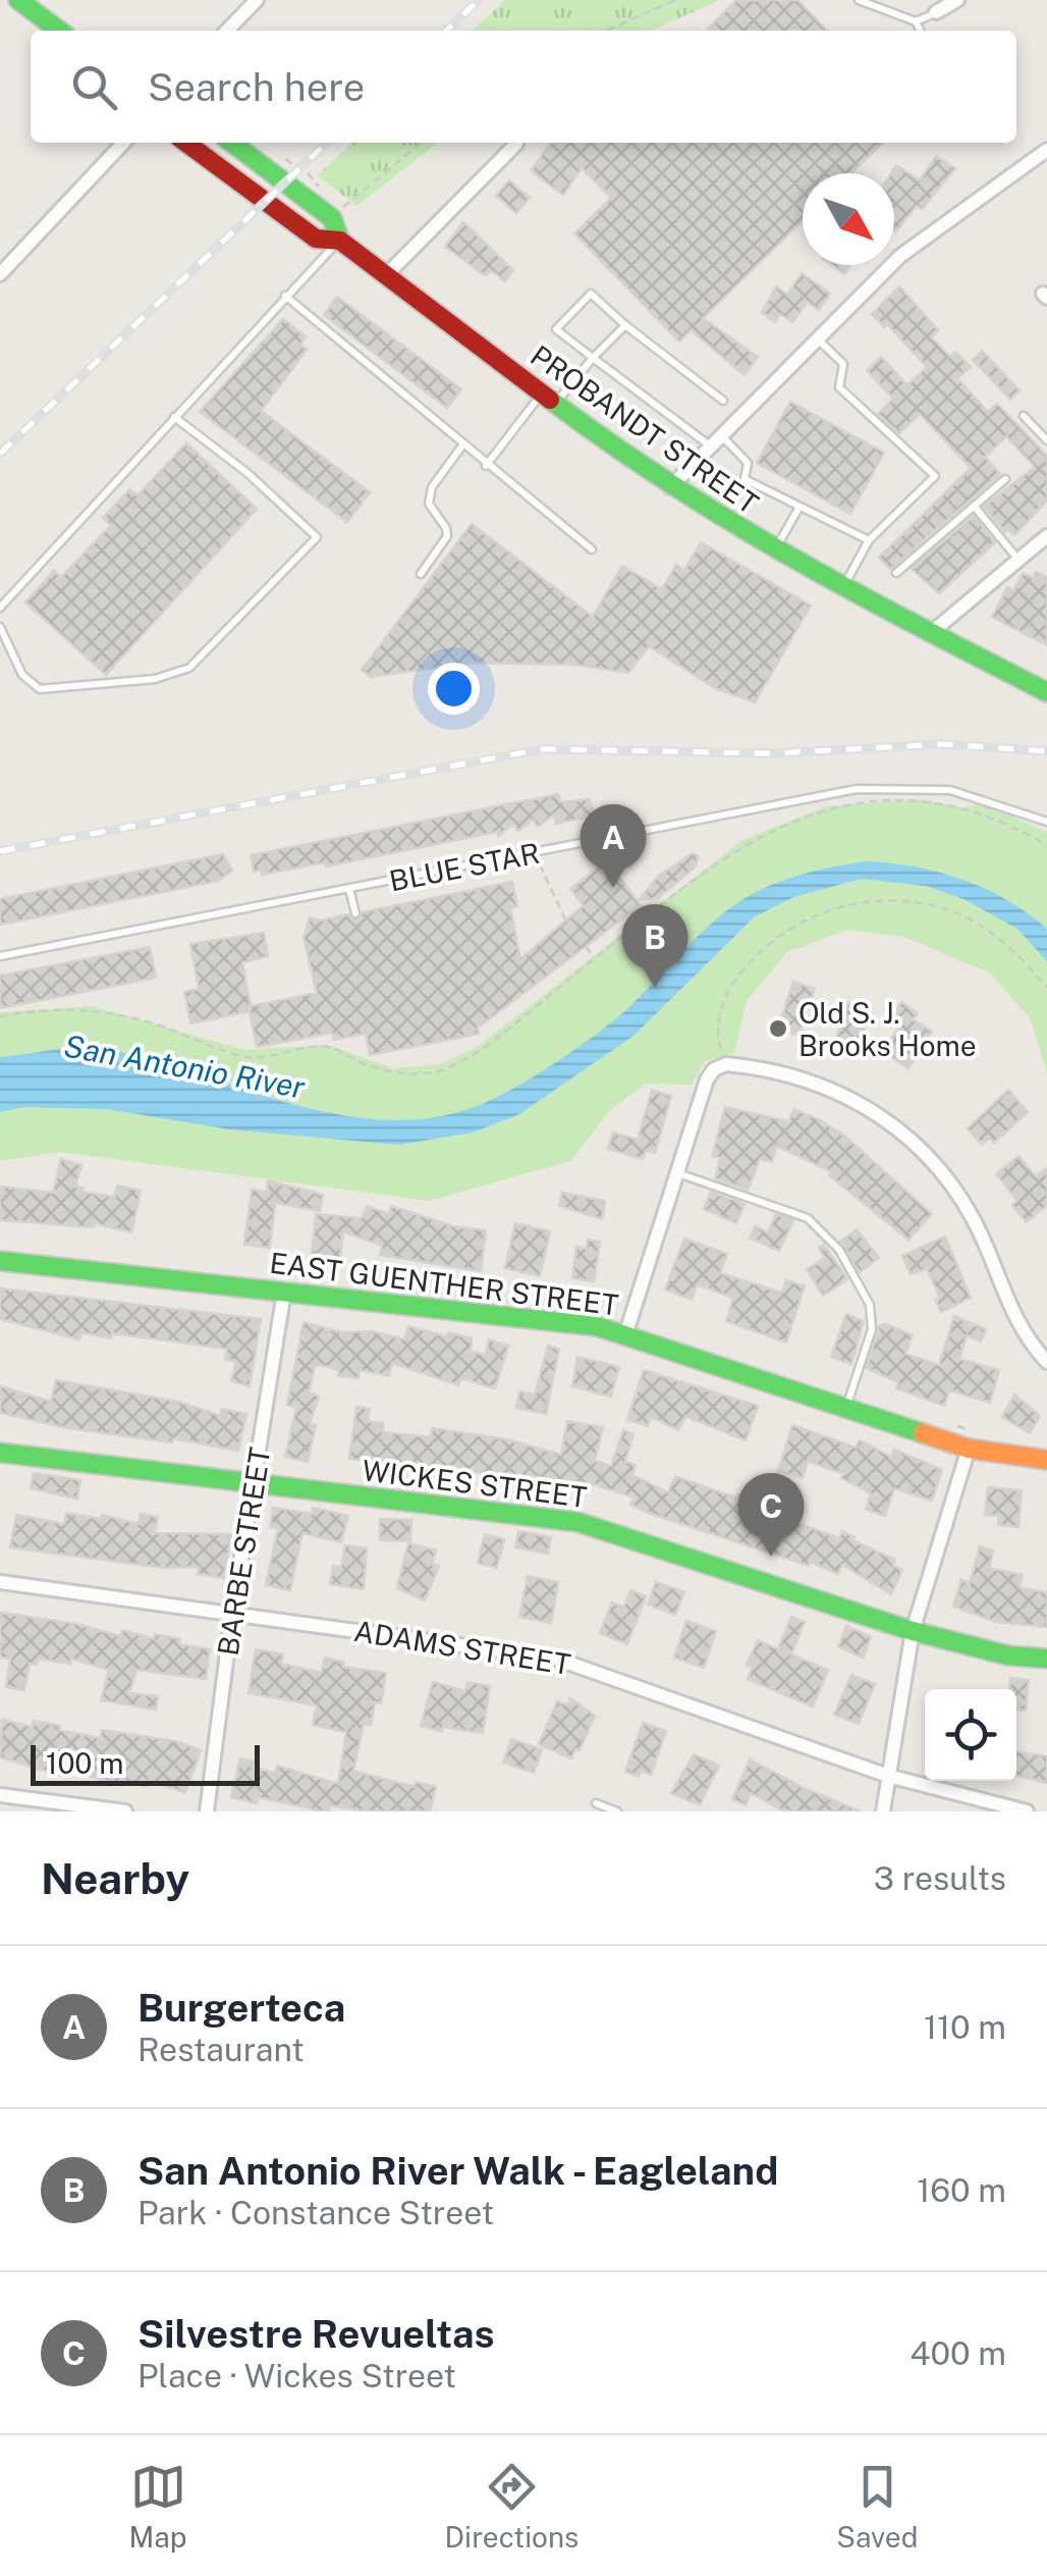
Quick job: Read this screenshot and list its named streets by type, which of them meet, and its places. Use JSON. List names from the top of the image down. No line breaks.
{"streets":{"street":["PROBANDT STREET","EAST GUENTHER STREET","WICKES STREET","BARBE STREET","ADAMS STREET"],"lane":["BLUE STAR"]},"crossings":[["EAST GUENTHER STREET","BARBE STREET"],["WICKES STREET","BARBE STREET"],["BARBE STREET","ADAMS STREET"]],"water":["San Antonio River"],"places":["Old S. J. Brooks Home"],"scale_bar":"100 m","north":"bottom right","page":{"search":"Search here","pins":["A","B","C"],"scale":"100 m","heading":["Nearby","3 results"],"list":[{"mark":"A","name":"Burgerteca","note":"Restaurant","value":"110 m"},{"mark":"B","name":"San Antonio River Walk - Eagleland","note":"Park · Constance Street","value":"160 m"},{"mark":"C","name":"Silvestre Revueltas","note":"Place · Wickes Street","value":"400 m"}],"nav":["Map","Directions","Saved"]}}
